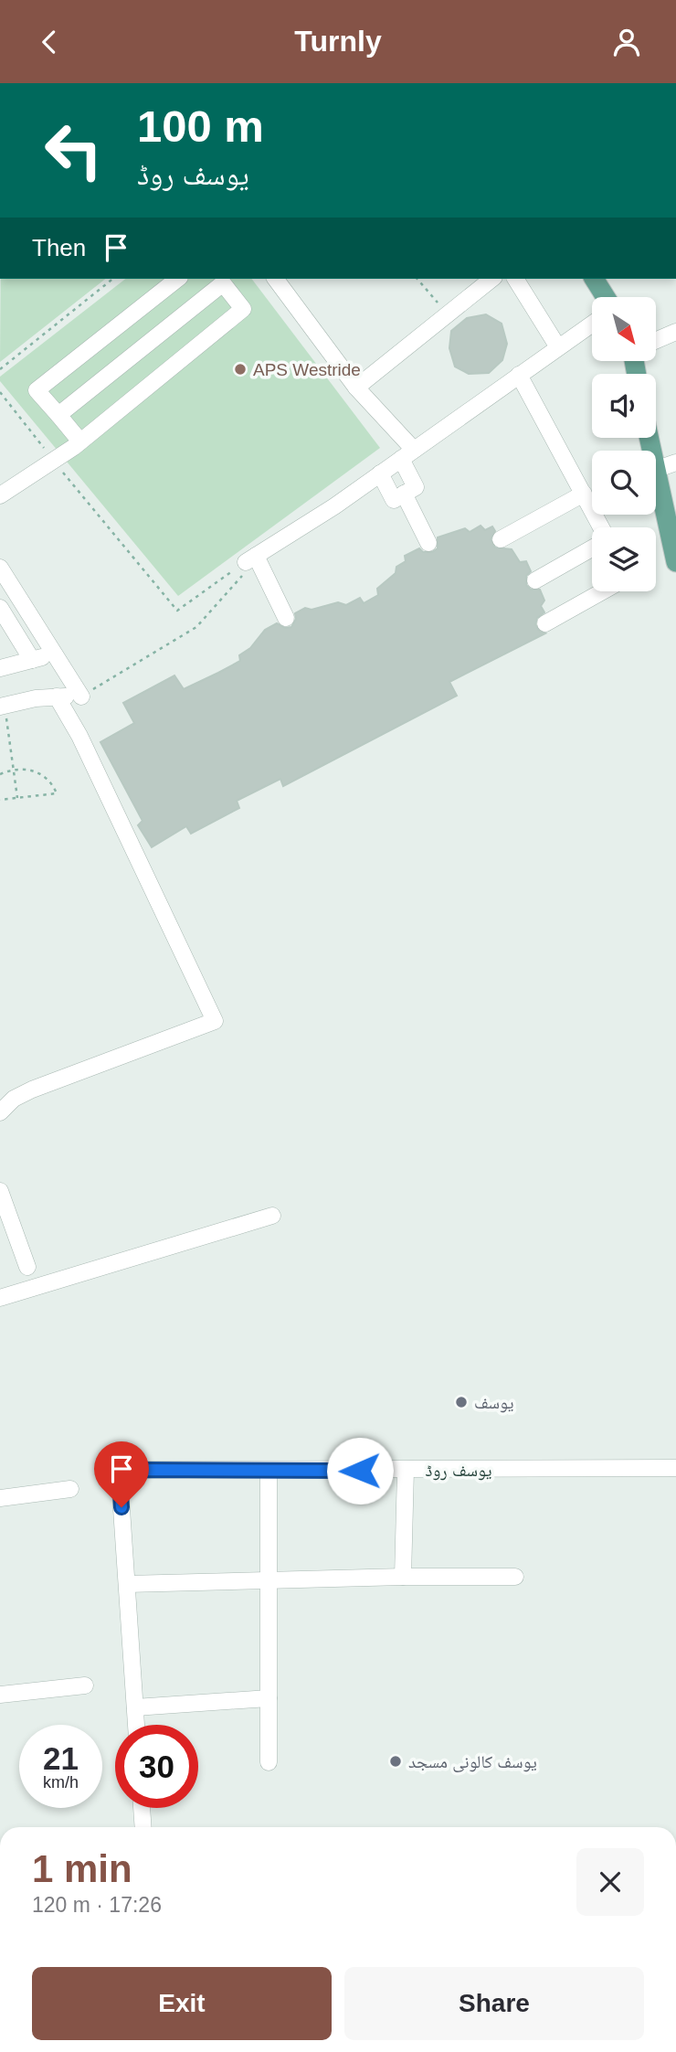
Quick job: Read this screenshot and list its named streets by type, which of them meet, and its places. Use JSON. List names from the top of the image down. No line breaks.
{"streets":{"street":["یوسف روڈ"]},"places":["APS Westride","یوسف","یوسف کالونی مسجد"],"north":"bottom right","page":{"header":"Turnly","turn":["100 m","یوسف روڈ"],"then":"Then","speed":"21 km/h","limit":"30","heading":["1 min","120 m · 17:26"],"buttons":["Exit","Share"]}}
